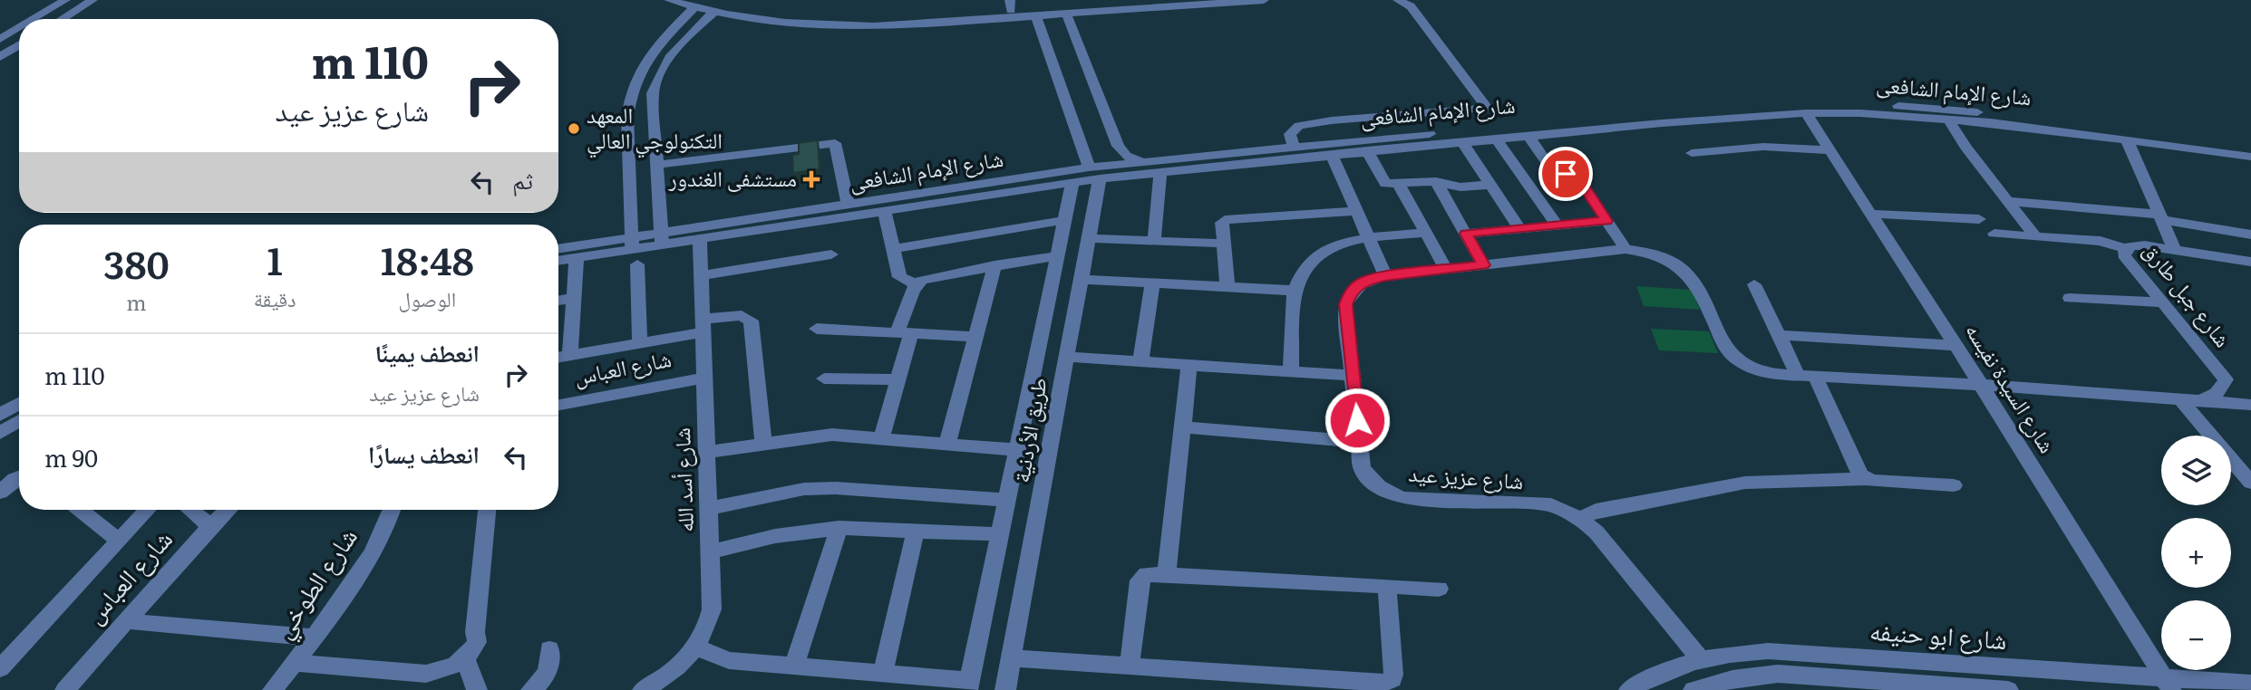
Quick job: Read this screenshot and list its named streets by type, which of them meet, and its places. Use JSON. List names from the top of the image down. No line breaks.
{"streets":{"street":["شارع الإمام الشافعى","شارع جبل طارق","شارع العباس","شارع السيدة نفيسه","طريق الأردنية","شارع عزيز عيد","شارع أسد الله","شارع الطوخي","شارع ابو حنيفه"]},"crossings":[["شارع الإمام الشافعى","شارع السيدة نفيسه"],["شارع الإمام الشافعى","طريق الأردنية"],["شارع الإمام الشافعى","شارع أسد الله"],["شارع جبل طارق","شارع عزيز عيد"],["شارع العباس","شارع أسد الله"],["شارع السيدة نفيسه","شارع عزيز عيد"],["شارع السيدة نفيسه","شارع ابو حنيفه"],["شارع عزيز عيد","شارع ابو حنيفه"]],"places":{"other":["المعهد التكنولوجي العالي"],"health":["مستشفى الغندور"]},"page":{"turn":["110 m","شارع عزيز عيد"],"then":"ثم","eta":["18:48","الوصول","1","دقيقة","380","m"],"list":[{"name":"انعطف يمينًا","note":"شارع عزيز عيد","value":"110 m"},{"name":"انعطف يسارًا","value":"90 m"}],"map_buttons":["+","−"]}}
